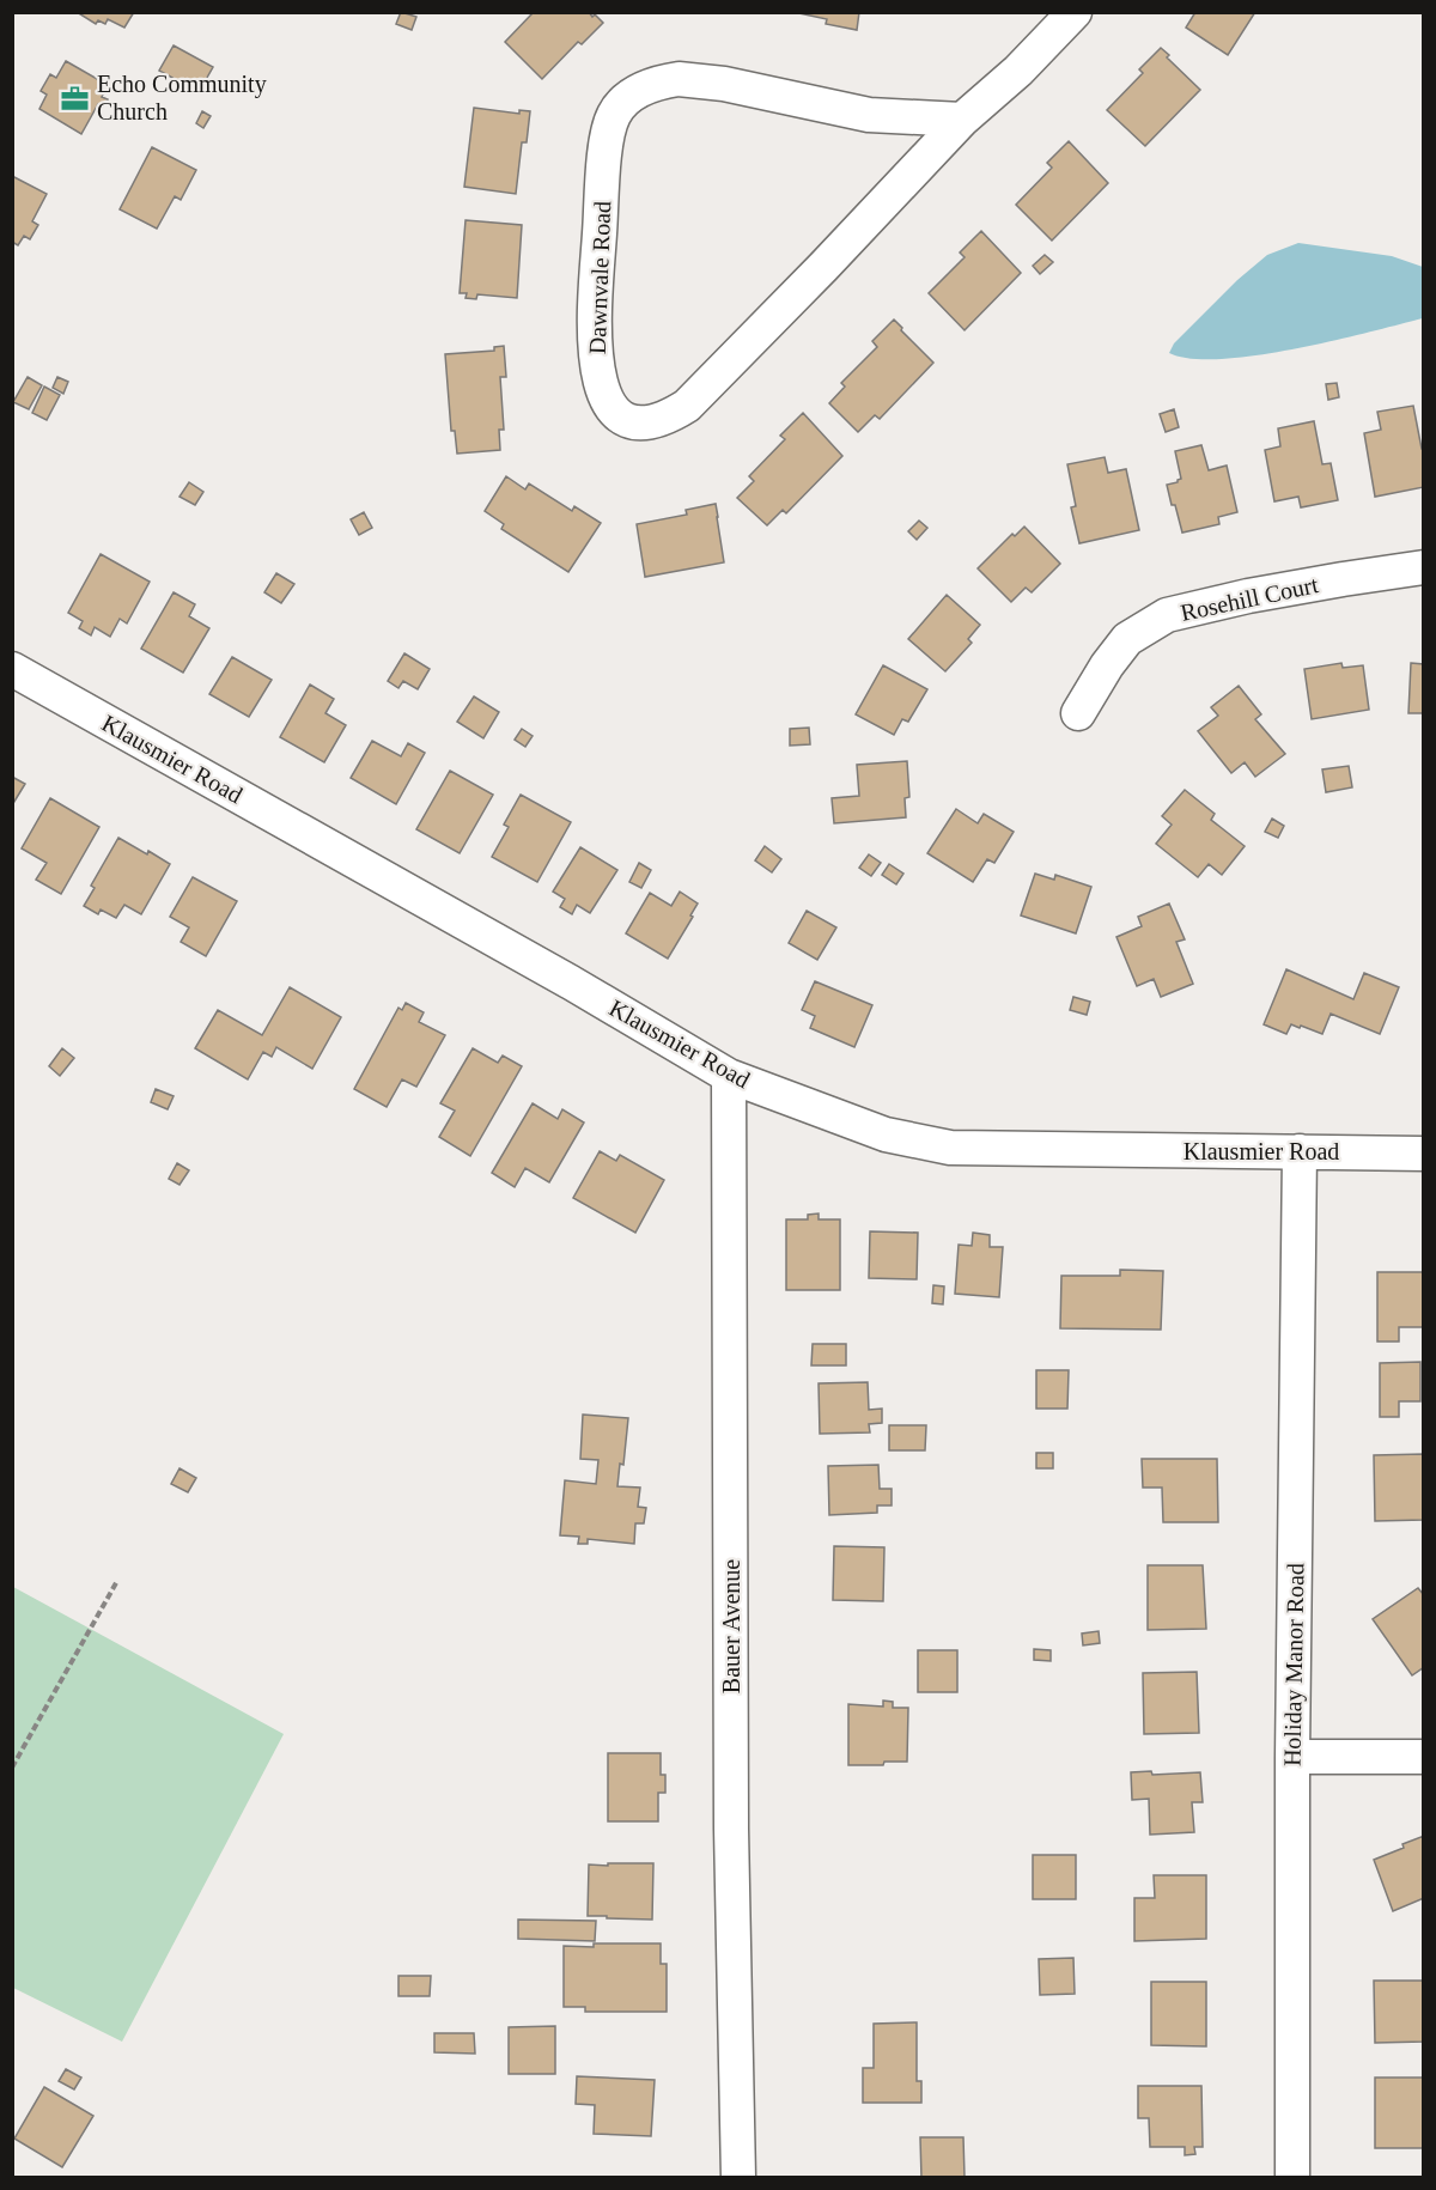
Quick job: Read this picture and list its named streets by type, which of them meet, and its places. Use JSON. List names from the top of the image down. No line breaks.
{"streets":{"street":["Dawnvale Road","Rosehill Court","Klausmier Road","Bauer Avenue","Holiday Manor Road"]},"crossings":[["Klausmier Road","Bauer Avenue"],["Klausmier Road","Holiday Manor Road"]],"places":{"office":["Echo Community Church"]}}
